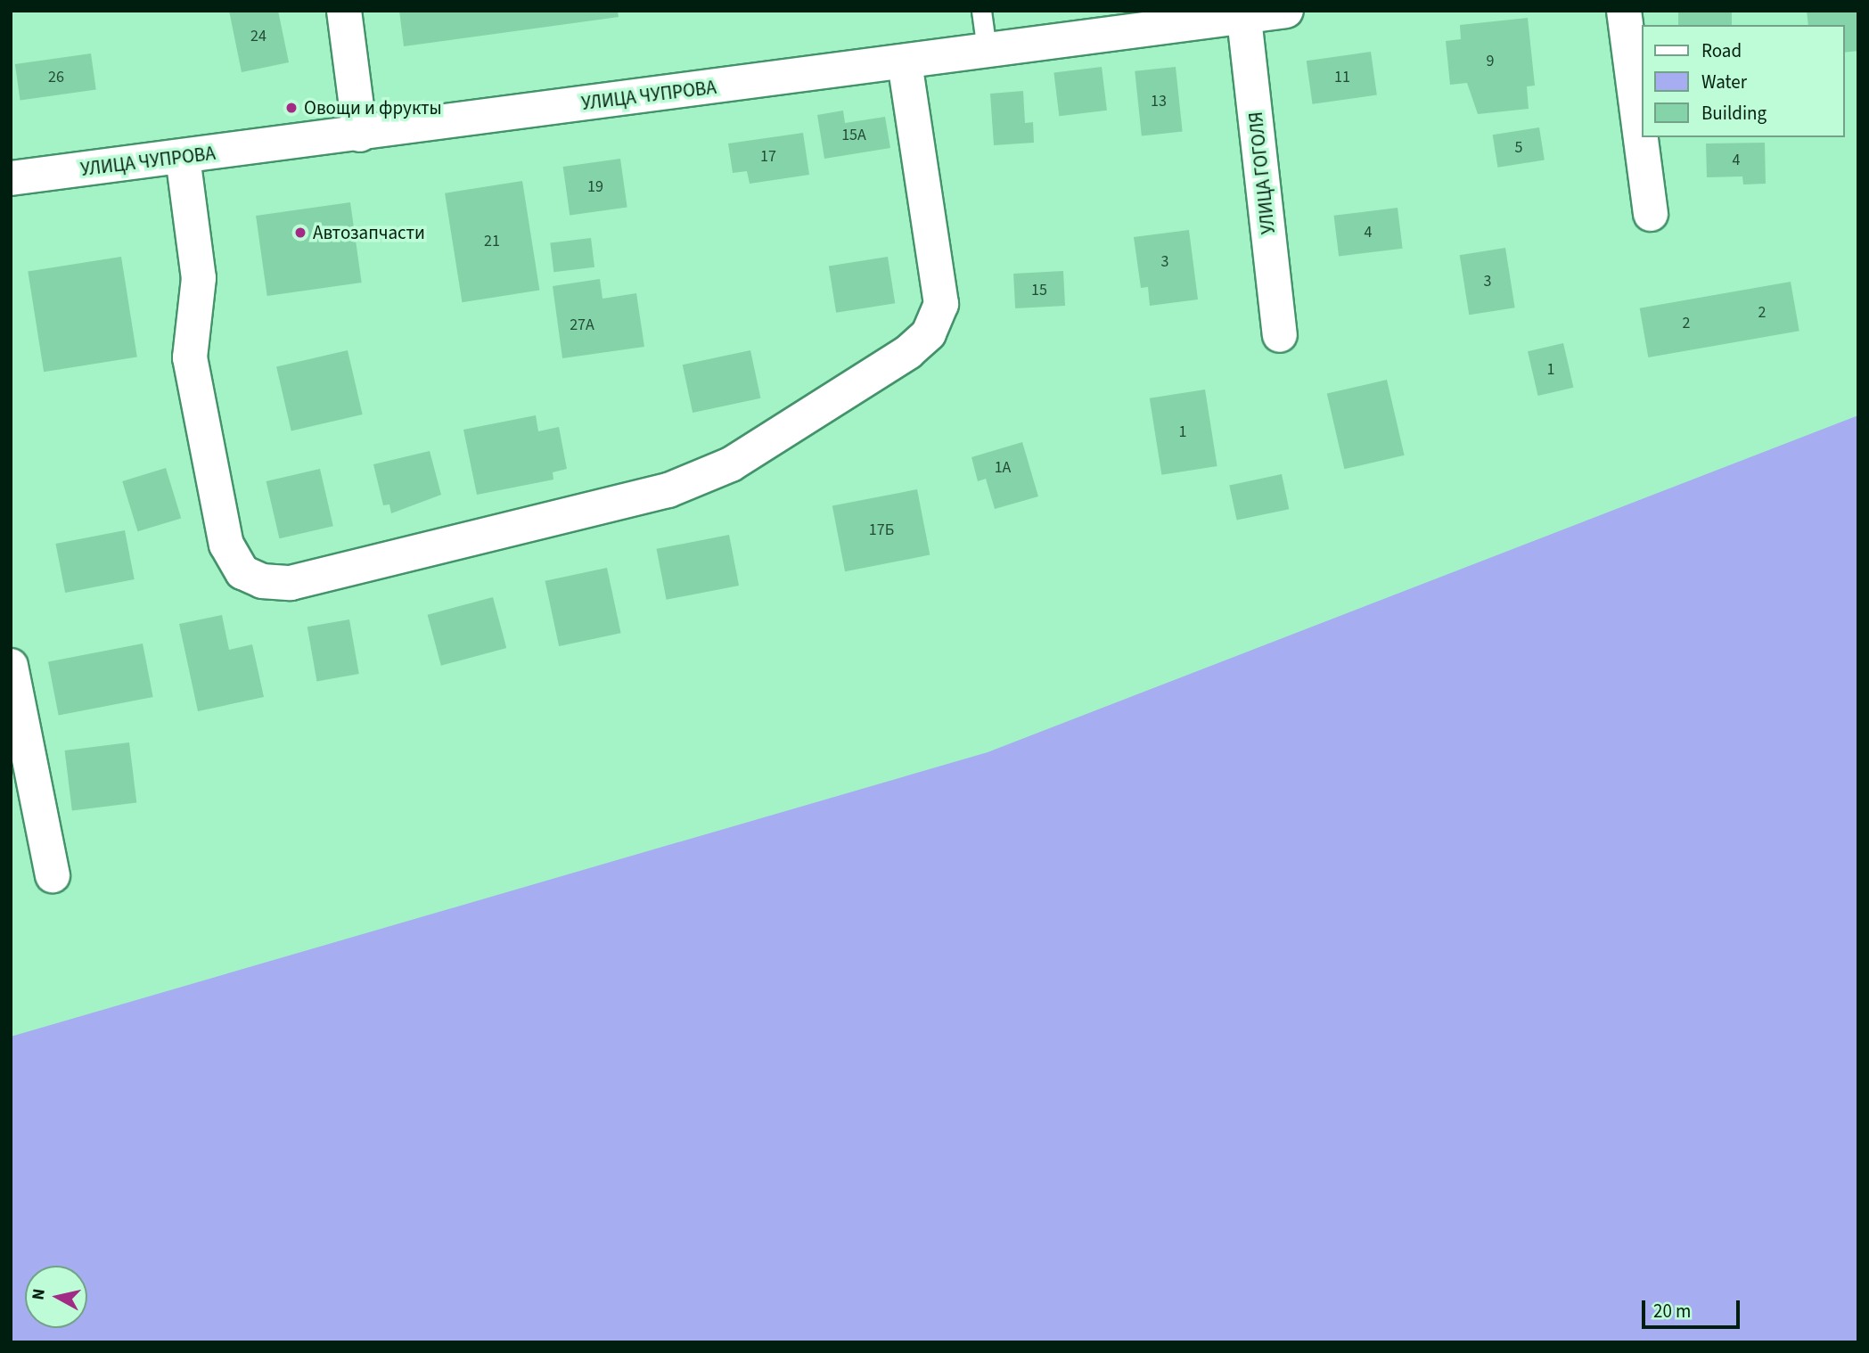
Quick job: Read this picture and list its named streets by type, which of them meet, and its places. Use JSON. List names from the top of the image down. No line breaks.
{"streets":{"street":["УЛИЦА ЧУПРОВА","УЛИЦА ГОГОЛЯ"]},"crossings":[["УЛИЦА ЧУПРОВА","УЛИЦА ГОГОЛЯ"]],"places":["Овощи и фрукты","Автозапчасти"],"house_numbers":["24","9","26","11","13","15А","5","17","4","19","4","21","3","3","15","2","2","27А","1","1","1А","17Б"],"legend":["Road","Water","Building"],"scale_bar":"20 m","north":"left"}
